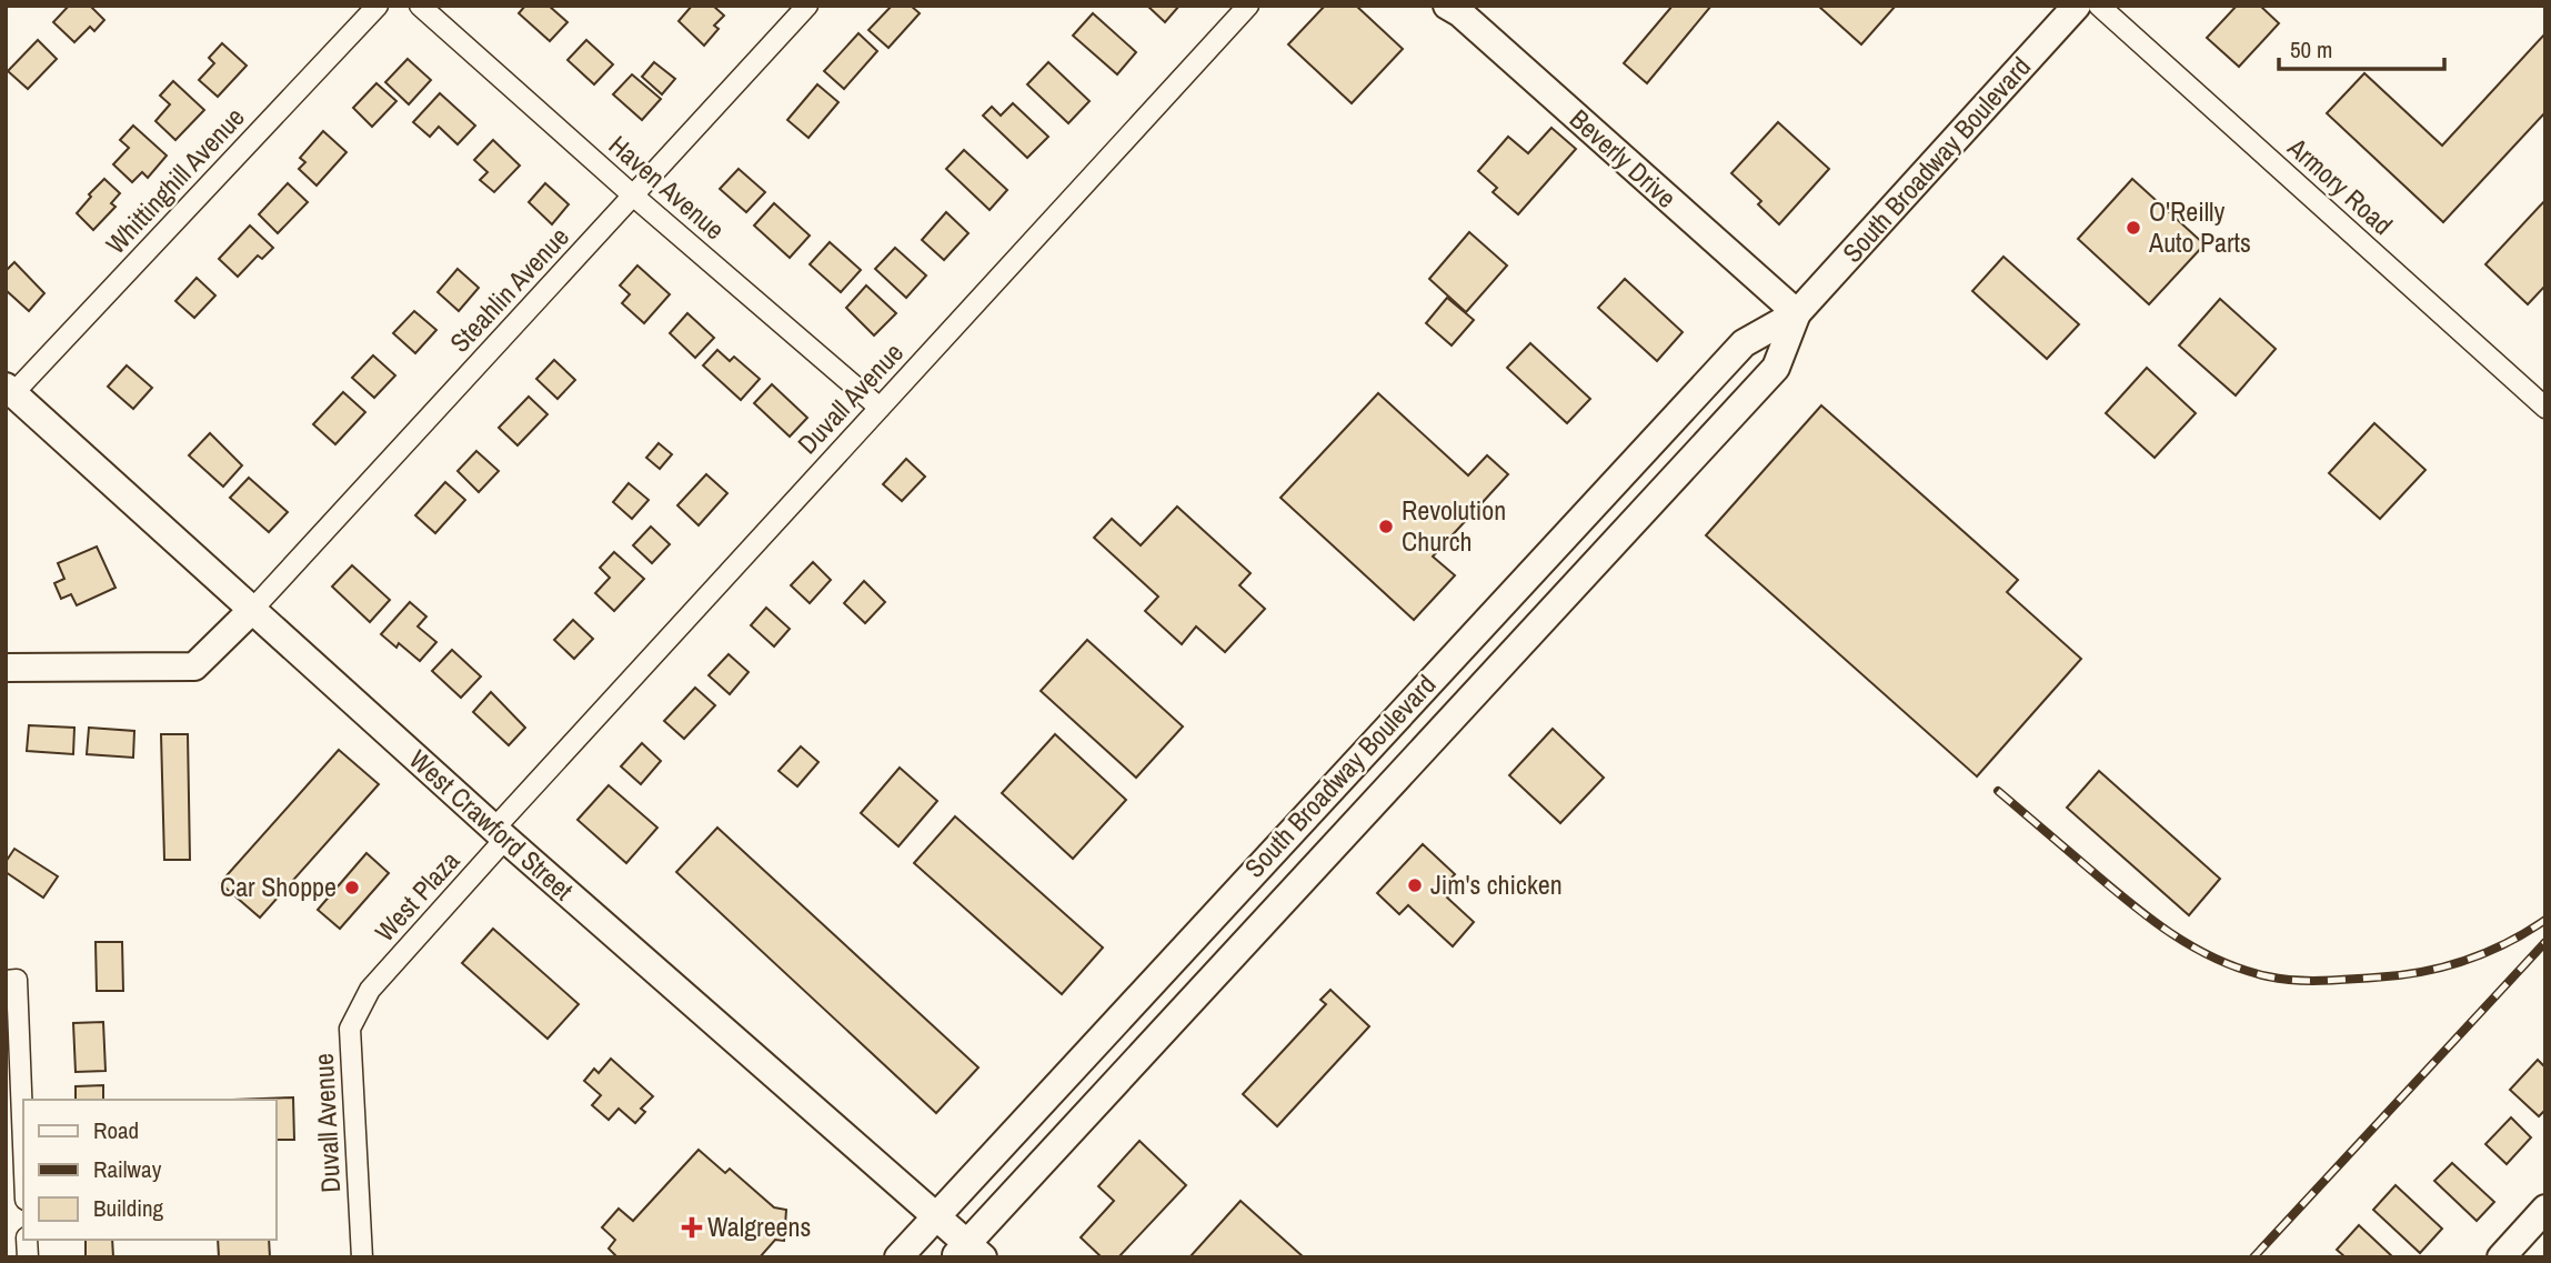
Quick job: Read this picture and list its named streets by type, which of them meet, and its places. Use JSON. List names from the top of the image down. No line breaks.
{"streets":{"main road":["Beverly Drive","South Broadway Boulevard","West Crawford Street"],"street":["Whittinghill Avenue","Armory Road","Haven Avenue","Steahlin Avenue","Duvall Avenue","West Plaza"]},"crossings":[["Beverly Drive","South Broadway Boulevard"],["South Broadway Boulevard","West Crawford Street"],["Whittinghill Avenue","West Crawford Street"],["Haven Avenue","Steahlin Avenue"],["Haven Avenue","Duvall Avenue"],["Steahlin Avenue","West Crawford Street"],["Duvall Avenue","West Crawford Street"],["Duvall Avenue","West Plaza"],["West Crawford Street","West Plaza"]],"places":{"other":["O'Reilly Auto Parts","Revolution Church","Jim's chicken","Car Shoppe"],"health":["Walgreens"]},"legend":["Road","Railway","Building"],"scale_bar":"50 m"}
